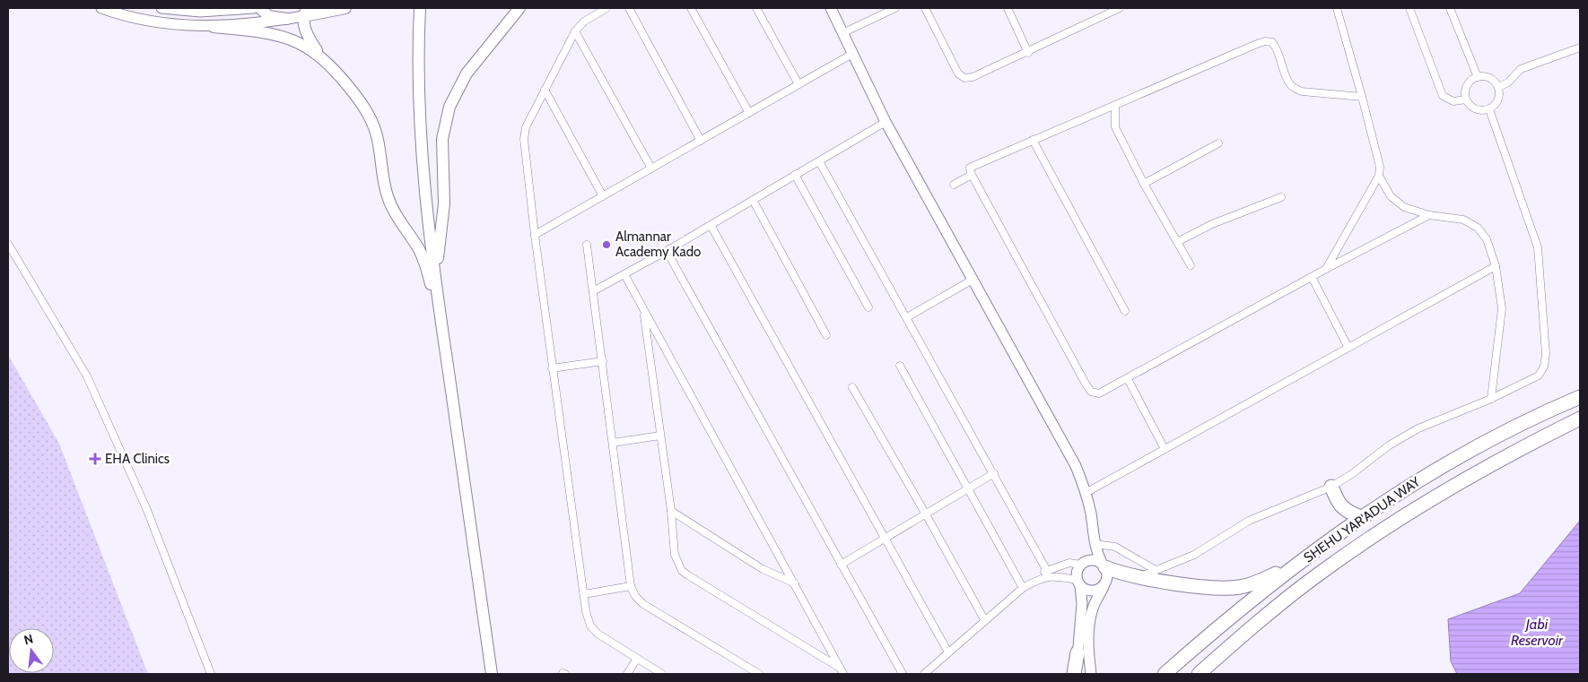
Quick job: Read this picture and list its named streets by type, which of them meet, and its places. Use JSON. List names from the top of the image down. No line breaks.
{"streets":{"highway":["SHEHU YAR'ADUA WAY"]},"water":["Jabi Reservoir"],"places":{"other":["Almannar Academy Kado"],"health":["EHA Clinics"]},"north":"top"}
